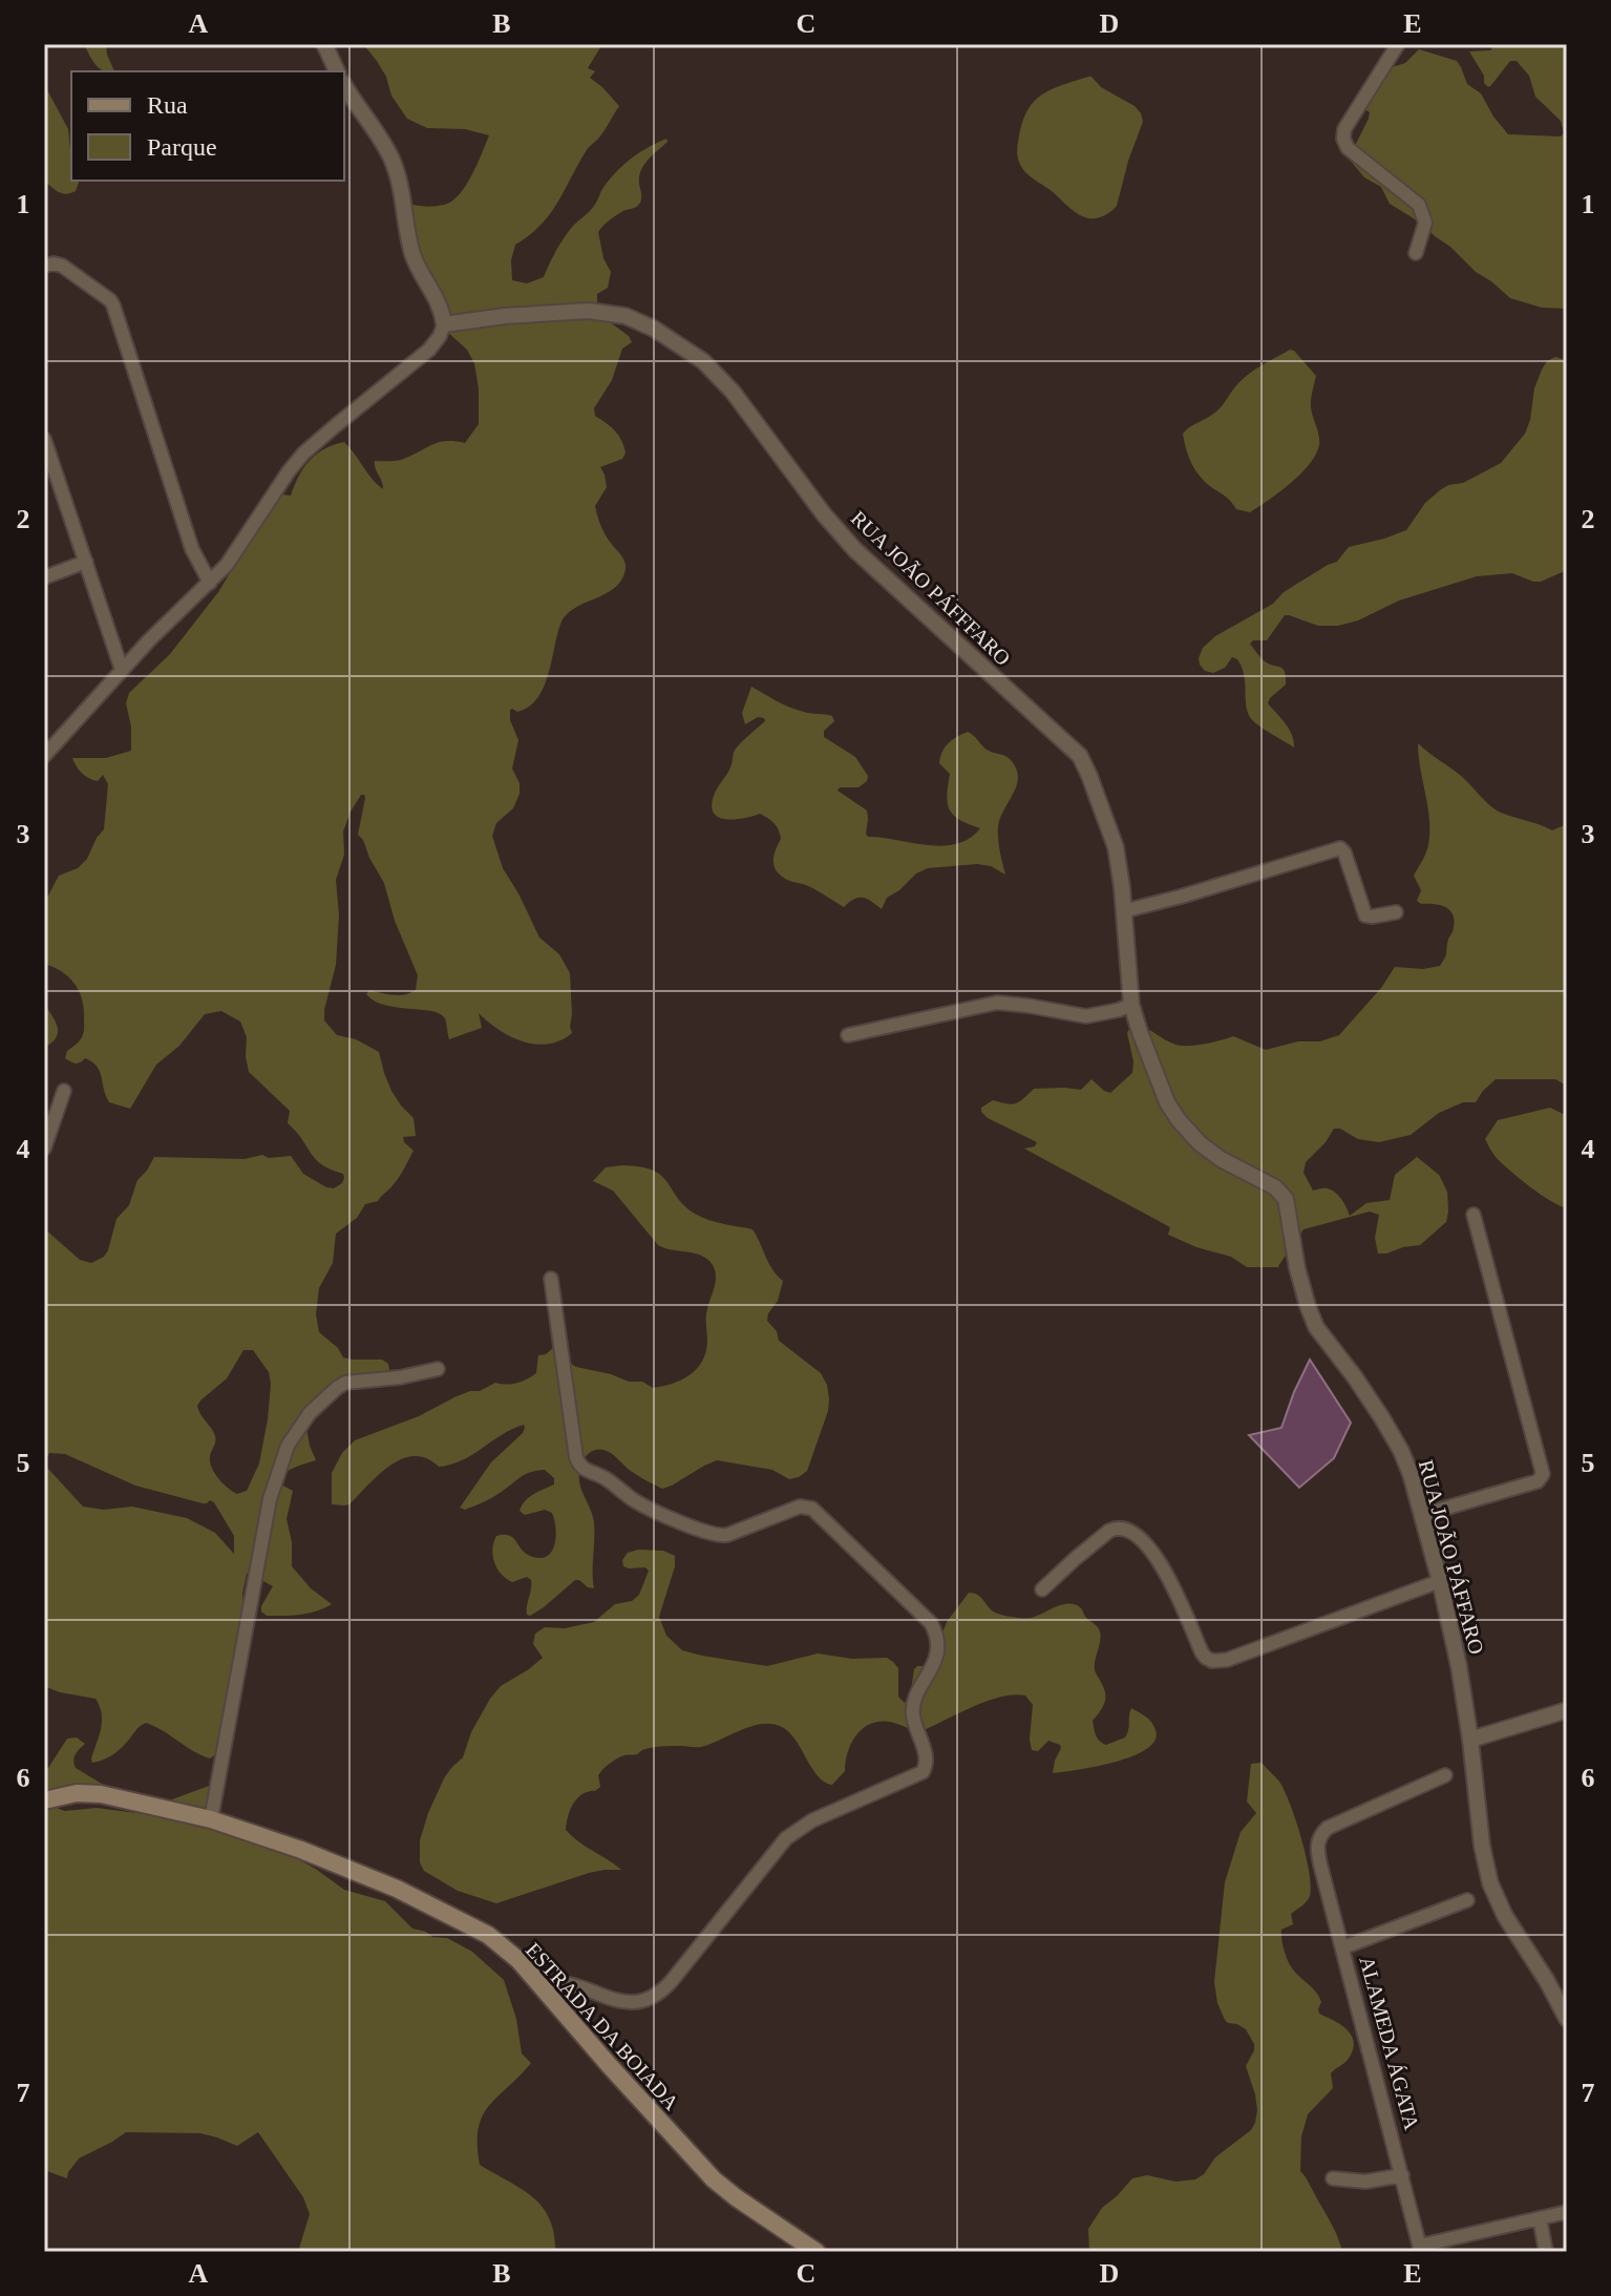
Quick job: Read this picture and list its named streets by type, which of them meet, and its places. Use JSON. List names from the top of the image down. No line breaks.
{"streets":{"main road":["ESTRADA DA BOIADA"],"street":["RUA JOÃO PÁFFFARO","RUA JOÃO PÁFFARO","ALAMEDA ÁGATA"]},"crossings":[["RUA JOÃO PÁFFFARO","RUA JOÃO PÁFFARO"]],"legend":["Rua","Parque"],"grid":{"columns":["A","B","C","D","E"],"rows":["1","2","3","4","5","6","7"]}}
